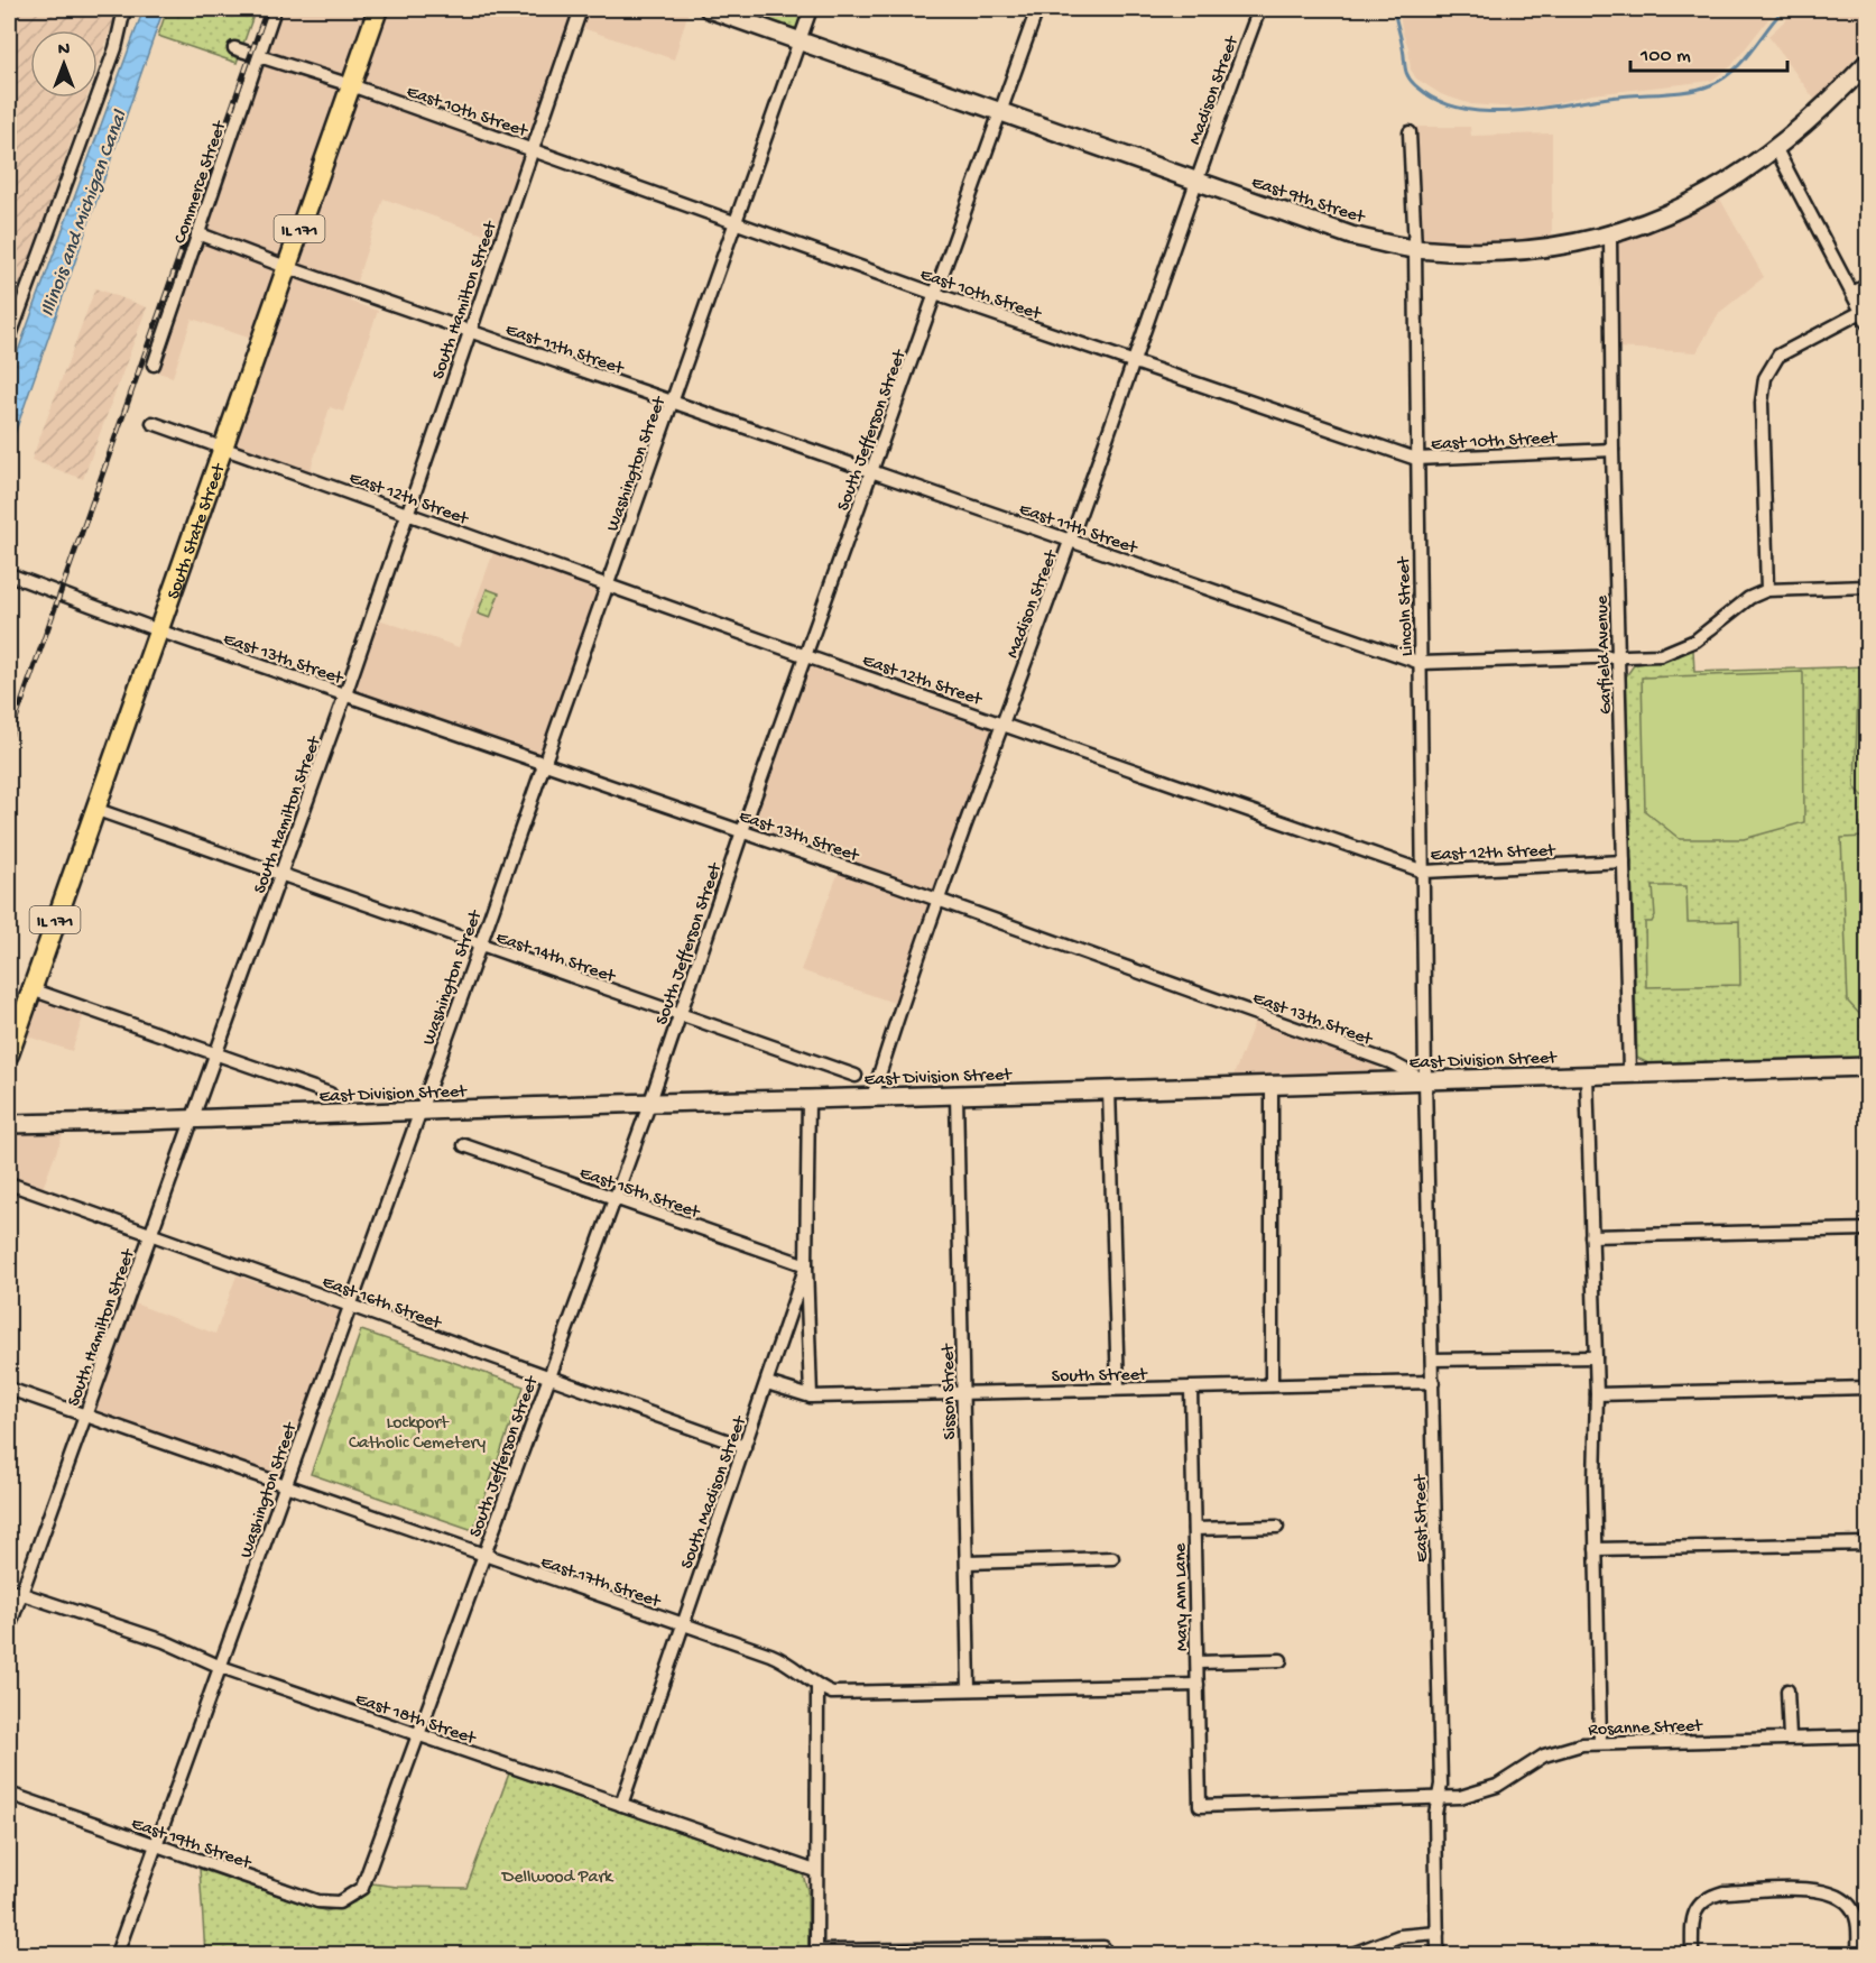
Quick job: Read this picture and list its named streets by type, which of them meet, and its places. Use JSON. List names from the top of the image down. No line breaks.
{"streets":{"main road":["IL 171","South State Street"],"street":["Madison Street","East 10th Street","Commerce Street","East 9th Street","South Hamilton Street","East 11th Street","South Jefferson Street","Washington Street","East 12th Street","Lincoln Street","Garfield Avenue","East 13th Street","East 14th Street","East Division Street","East 15th Street","East 16th Street","South Street","Sisson Street","South Madison Street","East Street","East 17th Street","Mary Ann Lane","East 18th Street","Rosanne Street","East 19th Street"]},"crossings":[["Madison Street","East 10th Street"],["Madison Street","East 9th Street"],["Madison Street","East 11th Street"],["Madison Street","East 12th Street"],["Madison Street","East 13th Street"],["Madison Street","East Division Street"],["East 10th Street","Commerce Street"],["East 10th Street","South Hamilton Street"],["East 10th Street","South Jefferson Street"],["East 10th Street","Washington Street"],["East 10th Street","South State Street"],["East 10th Street","Lincoln Street"],["East 10th Street","Garfield Avenue"],["Commerce Street","East 11th Street"],["East 9th Street","South Jefferson Street"],["East 9th Street","Washington Street"],["East 9th Street","Lincoln Street"],["East 9th Street","Garfield Avenue"],["South Hamilton Street","East 11th Street"],["South Hamilton Street","East 12th Street"],["South Hamilton Street","East 13th Street"],["South Hamilton Street","East 14th Street"],["South Hamilton Street","East Division Street"],["South Hamilton Street","East 16th Street"],["South Hamilton Street","East 17th Street"],["South Hamilton Street","East 18th Street"],["East 11th Street","South Jefferson Street"],["East 11th Street","Washington Street"],["East 11th Street","South State Street"],["East 11th Street","Lincoln Street"],["East 11th Street","Garfield Avenue"],["South Jefferson Street","East 12th Street"],["South Jefferson Street","East 13th Street"],["South Jefferson Street","East 14th Street"],["South Jefferson Street","East Division Street"],["South Jefferson Street","East 15th Street"],["South Jefferson Street","East 16th Street"],["South Jefferson Street","East 17th Street"],["South Jefferson Street","East 18th Street"],["South Jefferson Street","East 19th Street"],["Washington Street","East 12th Street"],["Washington Street","East 13th Street"],["Washington Street","East 14th Street"],["Washington Street","East Division Street"],["Washington Street","East 16th Street"],["Washington Street","East 17th Street"],["Washington Street","East 18th Street"],["Washington Street","East 19th Street"],["East 12th Street","South State Street"],["East 12th Street","Lincoln Street"],["East 12th Street","Garfield Avenue"],["South State Street","East 13th Street"],["South State Street","East 14th Street"],["Lincoln Street","East 13th Street"],["Lincoln Street","East Division Street"],["Lincoln Street","East Street"],["Garfield Avenue","East Division Street"],["East 13th Street","East Division Street"],["East 13th Street","East Street"],["East Division Street","Sisson Street"],["East Division Street","East Street"],["East 15th Street","South Madison Street"],["East 16th Street","South Madison Street"],["South Street","Sisson Street"],["South Street","South Madison Street"],["South Street","East Street"],["South Street","Mary Ann Lane"],["Sisson Street","East 17th Street"],["South Madison Street","East 17th Street"],["South Madison Street","East 18th Street"],["East Street","Rosanne Street"],["East 17th Street","Mary Ann Lane"],["Mary Ann Lane","Rosanne Street"]],"water":["Illinois and Michigan Canal"],"parks":["Lockport Catholic Cemetery","Dellwood Park"],"scale_bar":"100 m","north":"top"}
